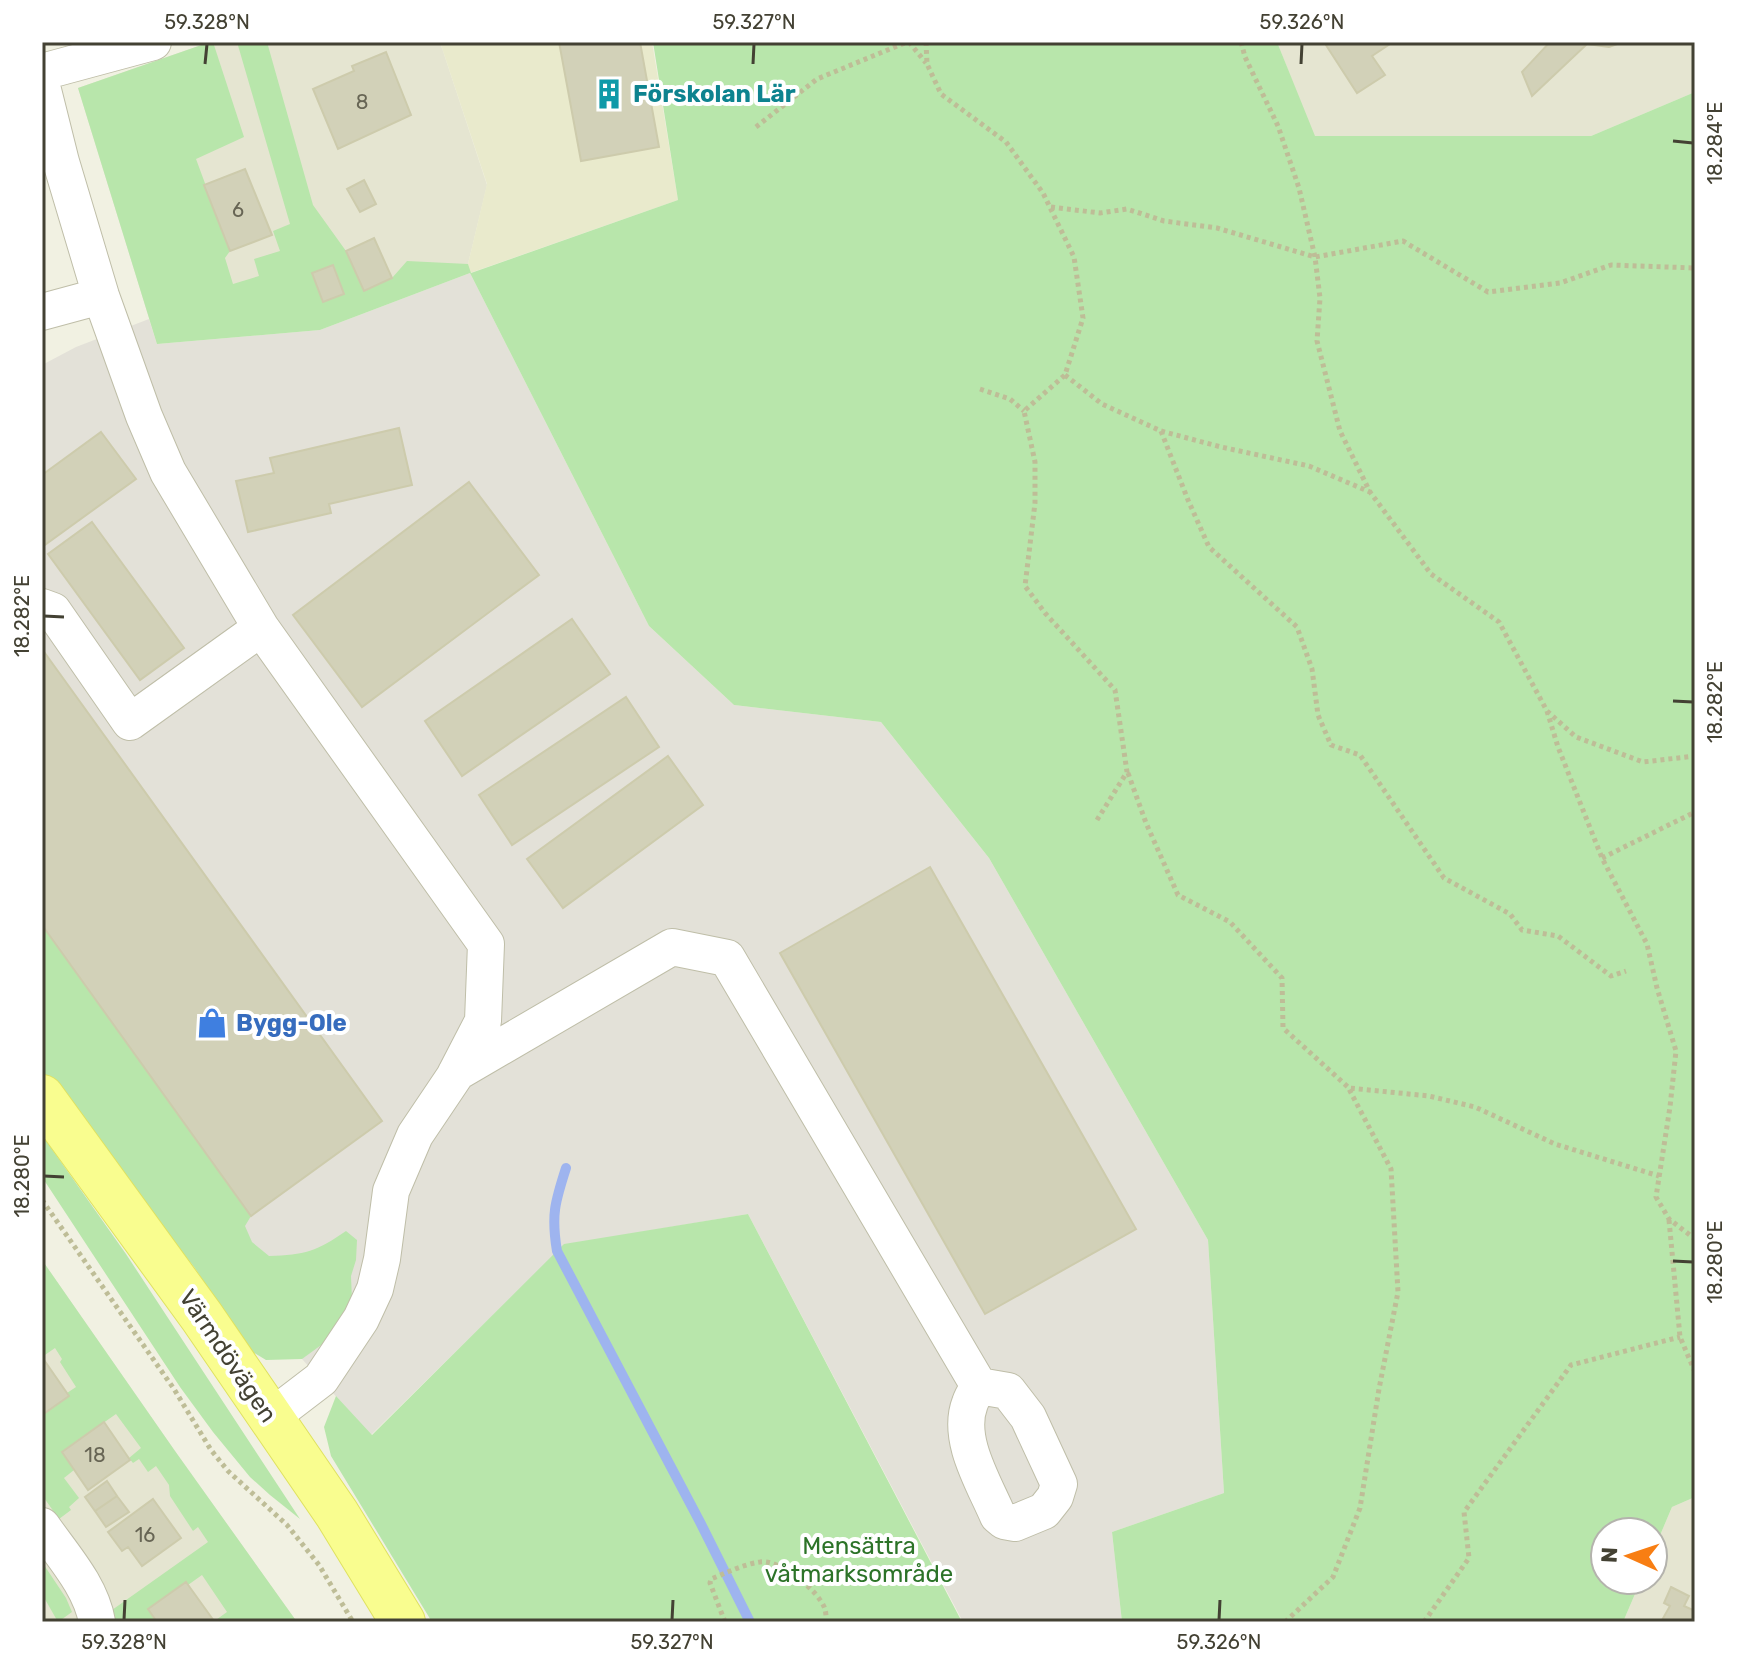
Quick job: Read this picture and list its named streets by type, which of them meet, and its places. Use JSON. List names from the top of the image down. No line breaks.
{"streets":{"main road":["Värmdövägen"]},"parks":["Mensättra våtmarksområde"],"places":{"building":["Förskolan Lär"],"shop":["Bygg-Ole"]},"house_numbers":["8","6","18","16"],"north":"left","coordinates":["59.328°N","59.327°N","59.326°N","18.284°E","18.282°E","18.280°E"]}
